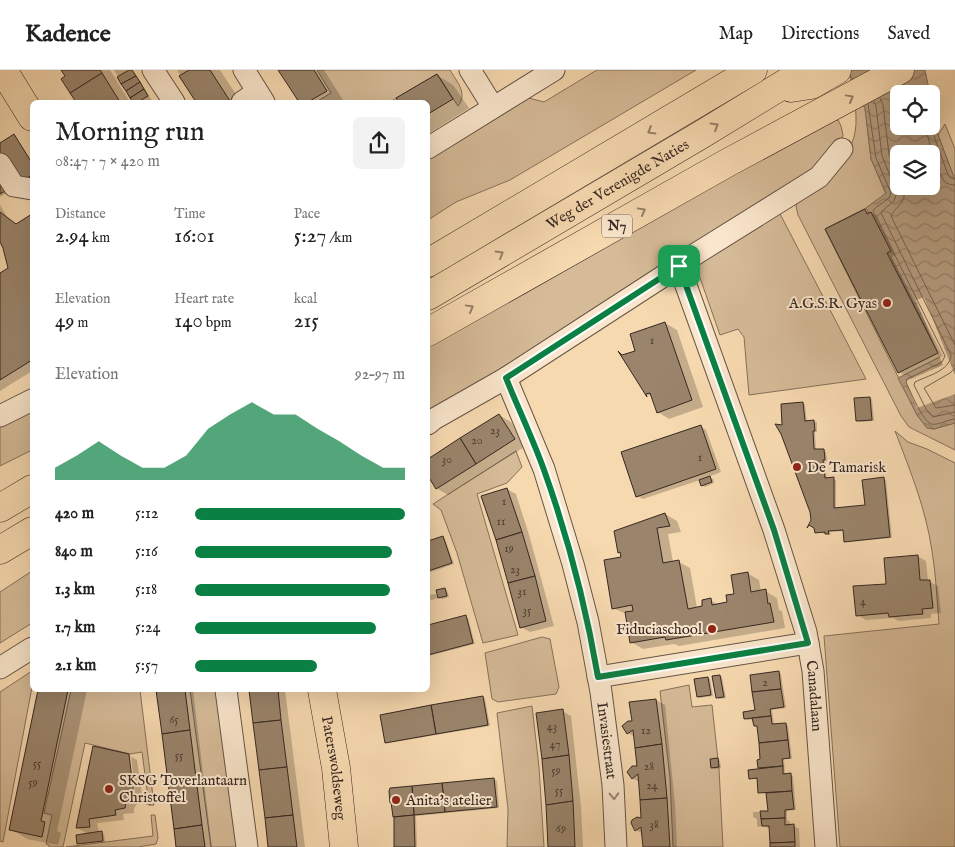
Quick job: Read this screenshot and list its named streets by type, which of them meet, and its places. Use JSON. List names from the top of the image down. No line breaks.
{"streets":{"main road":["Weg der Verenigde Naties","N7","Paterswoldseweg"],"street":["Canadalaan","Invasiestraat"]},"crossings":[["Weg der Verenigde Naties","N7"]],"one_way":["Invasiestraat"],"places":["A.G.S.R. Gyas","De Tamarisk","Fiduciaschool","SKSG Toverlantaarn Christoffel","Anita's atelier"],"house_numbers":["1","23","20","1","30","1","11","19","23","31","4","35","2","65","43","12","47","55","55","28","59","59","24","55","38","69"],"page":{"header":"Kadence","nav":["Map","Directions","Saved"],"heading":["Morning run","08:47 · 7 × 420 m"],"stats":[["Distance","2.94 km"],["Time","16:01"],["Pace","5:27 /km"],["Elevation","49 m"],["Heart rate","140 bpm"],["kcal","215"]],"chart":["Elevation","92–97 m"],"list":[{"name":"420 m","note":"5:12"},{"name":"840 m","note":"5:16"},{"name":"1.3 km","note":"5:18"},{"name":"1.7 km","note":"5:24"},{"name":"2.1 km","note":"5:57"}]}}
